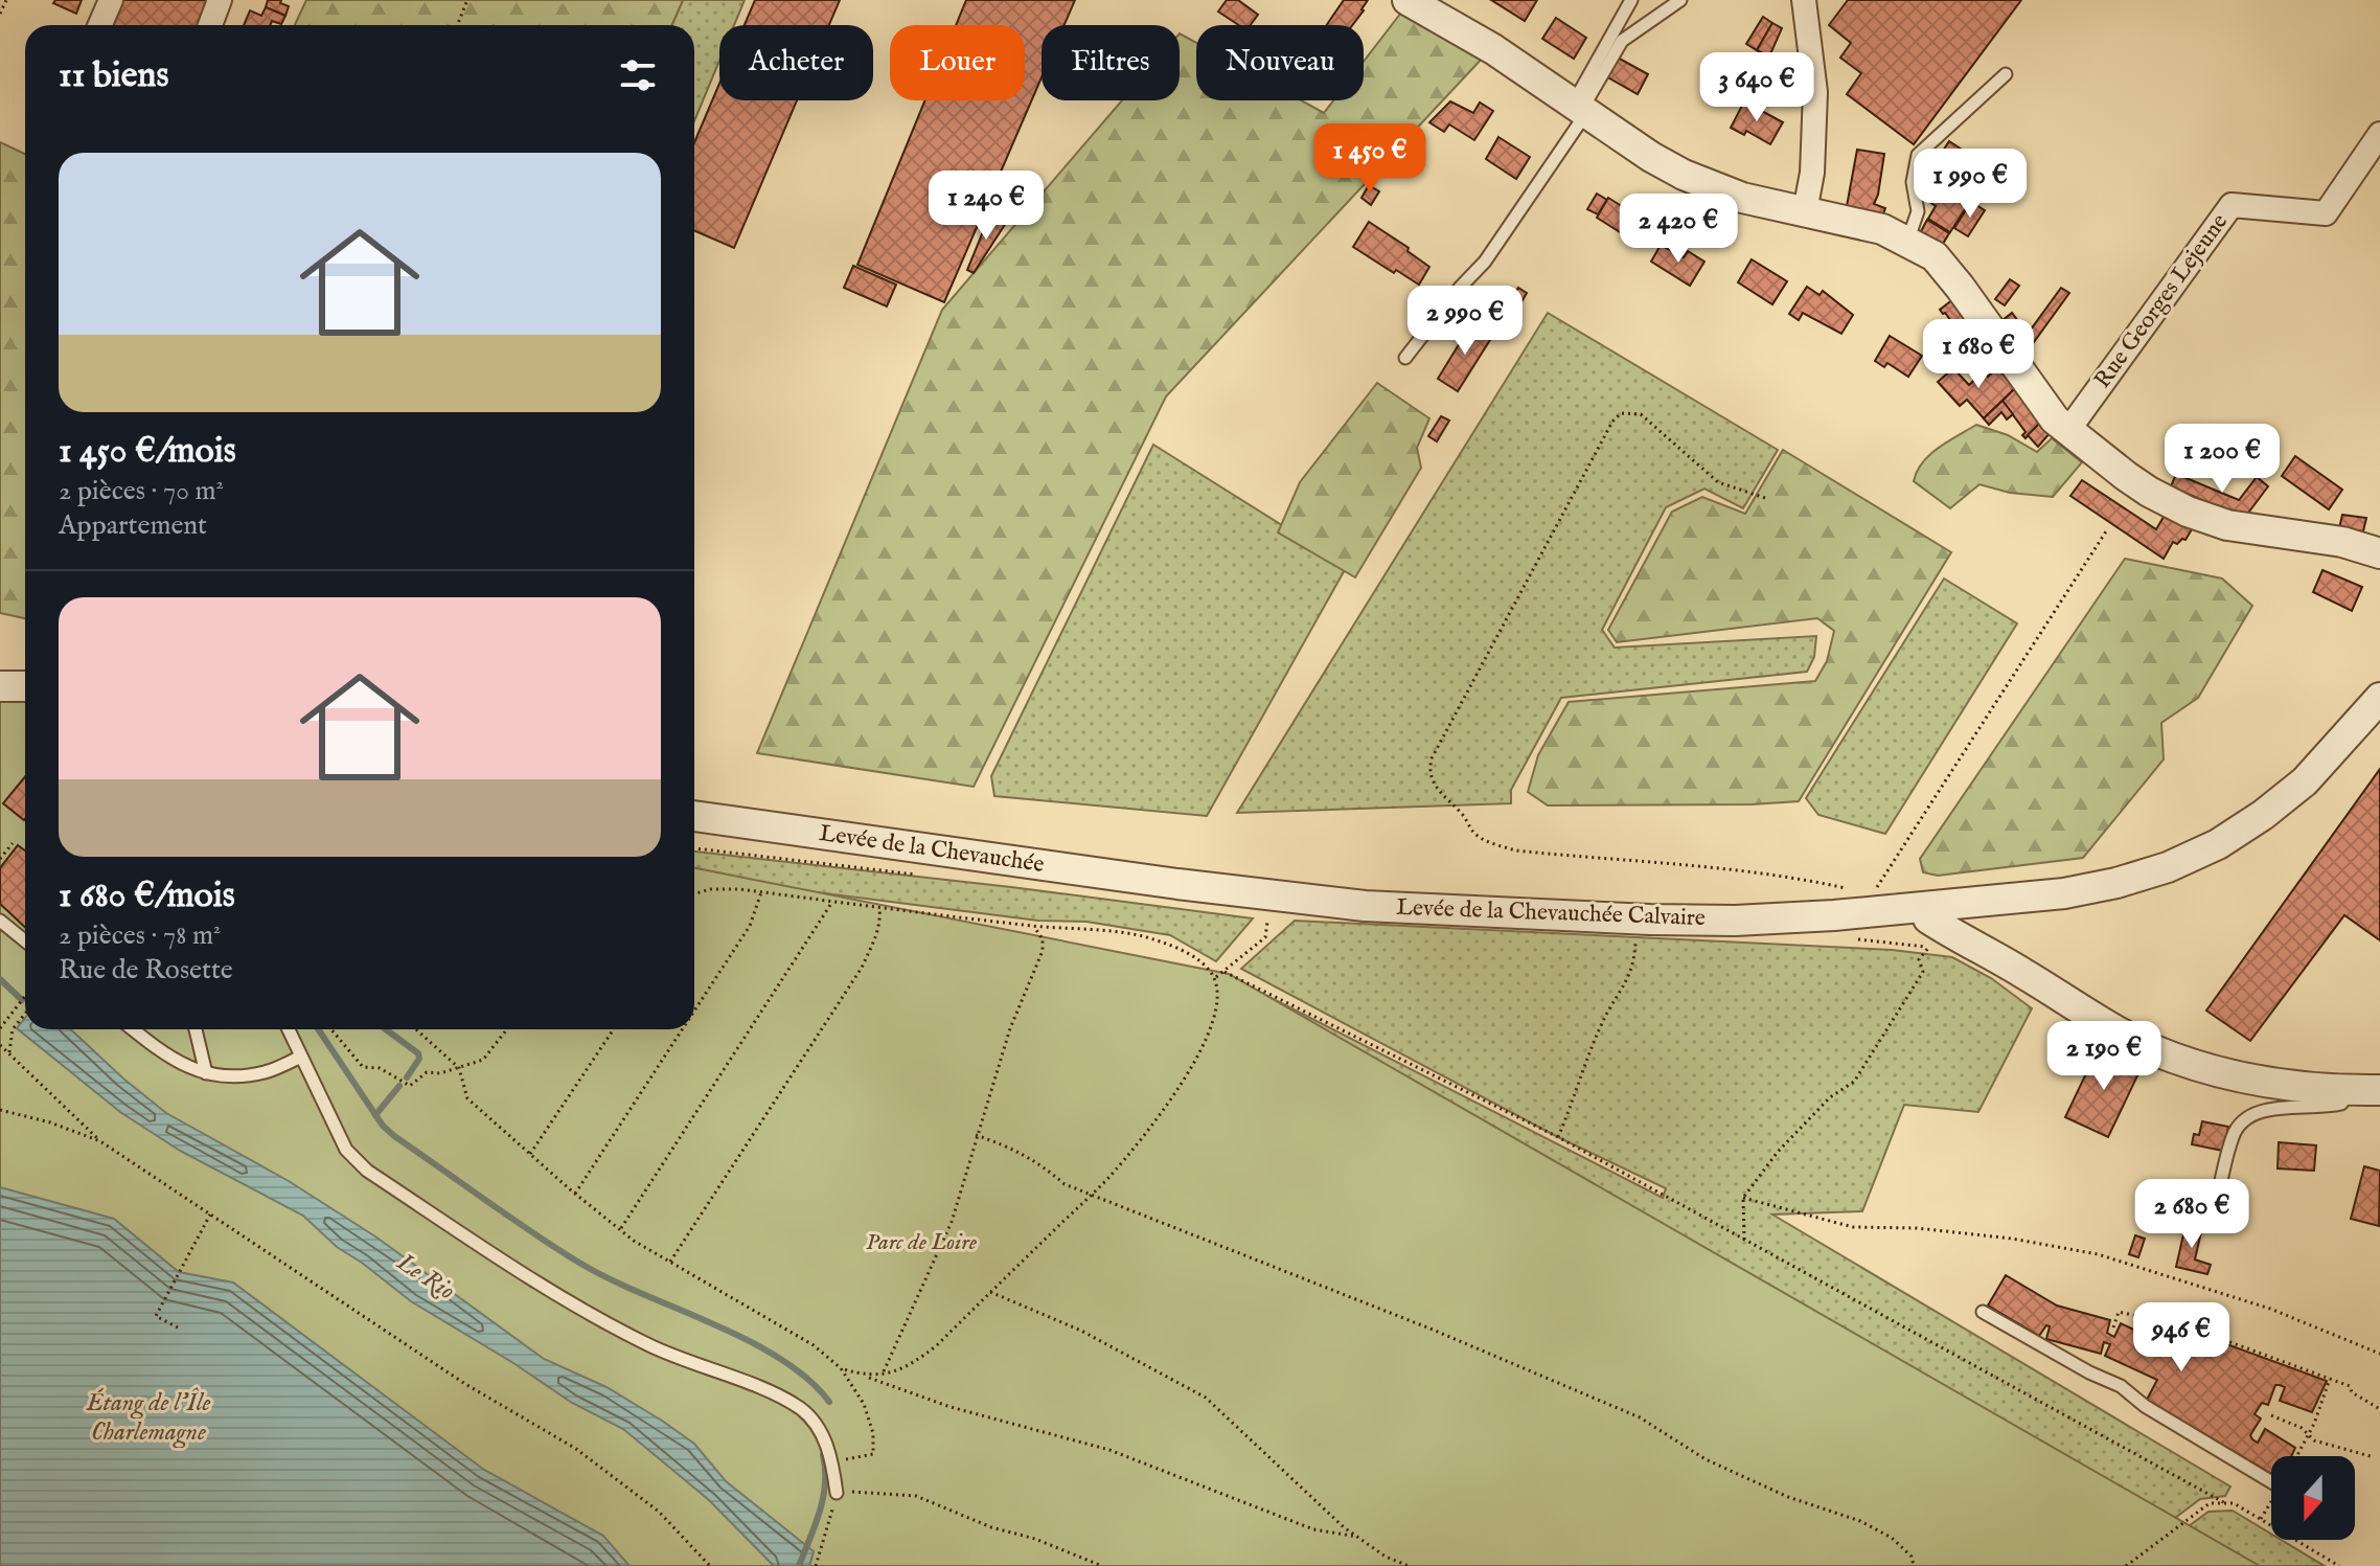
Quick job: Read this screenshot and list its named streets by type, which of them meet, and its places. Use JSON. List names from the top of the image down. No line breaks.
{"streets":{"street":["Rue Georges Lejeune","Levée de la Chevauchée","Levée de la Chevauchée Calvaire"]},"crossings":[["Levée de la Chevauchée","Levée de la Chevauchée Calvaire"]],"water":["Le Rio","Étang de l'Île Charlemagne"],"parks":["Parc de Loire"],"north":"bottom","page":{"chip":["Acheter","Louer","Filtres","Nouveau"],"heading":"11 biens","price":["3 640 €","1 450 €","1 990 €","1 240 €","2 420 €","2 990 €","1 680 €","1 200 €","2 190 €","2 680 €","946 €"],"list":[{"name":"1 450 €/mois","note":"2 pièces · 70 m² · Appartement"},{"name":"1 680 €/mois","note":"2 pièces · 78 m² · Rue de Rosette"}]}}
